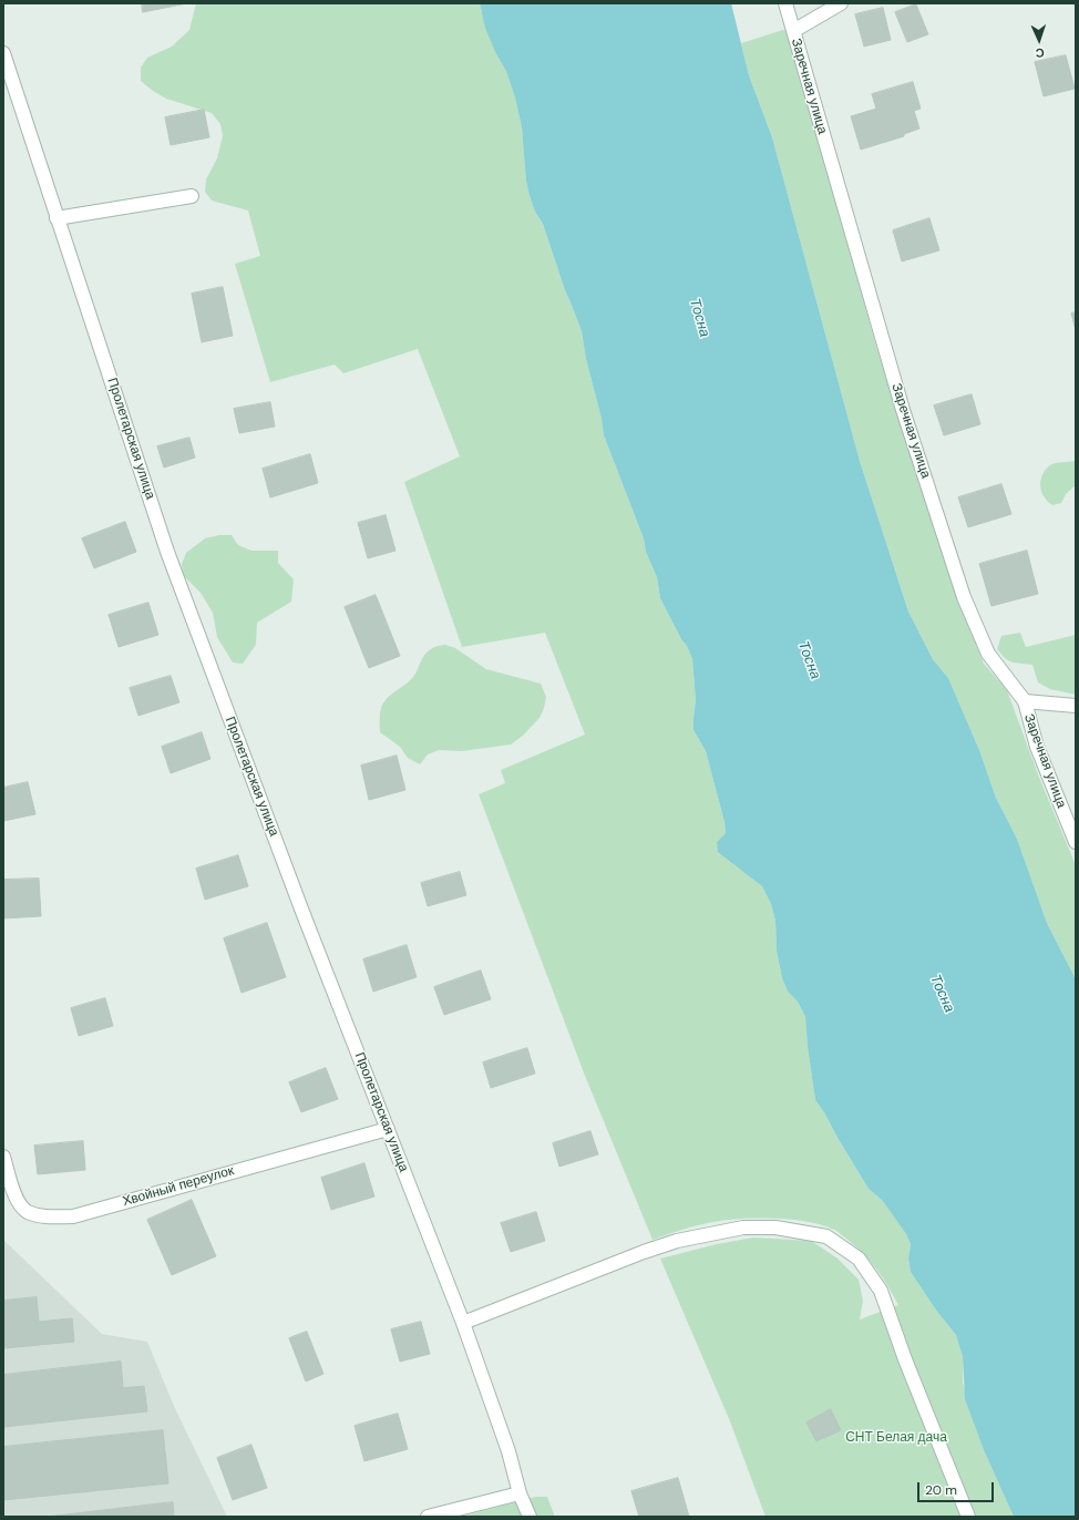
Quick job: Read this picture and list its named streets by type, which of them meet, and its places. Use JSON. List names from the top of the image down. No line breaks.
{"streets":{"street":["Заречная улица","Пролетарская улица","Хвойный переулок"]},"crossings":[["Пролетарская улица","Хвойный переулок"]],"water":["Тосна"],"parks":["СНТ Белая дача"],"scale_bar":"20 m","north":"bottom"}
